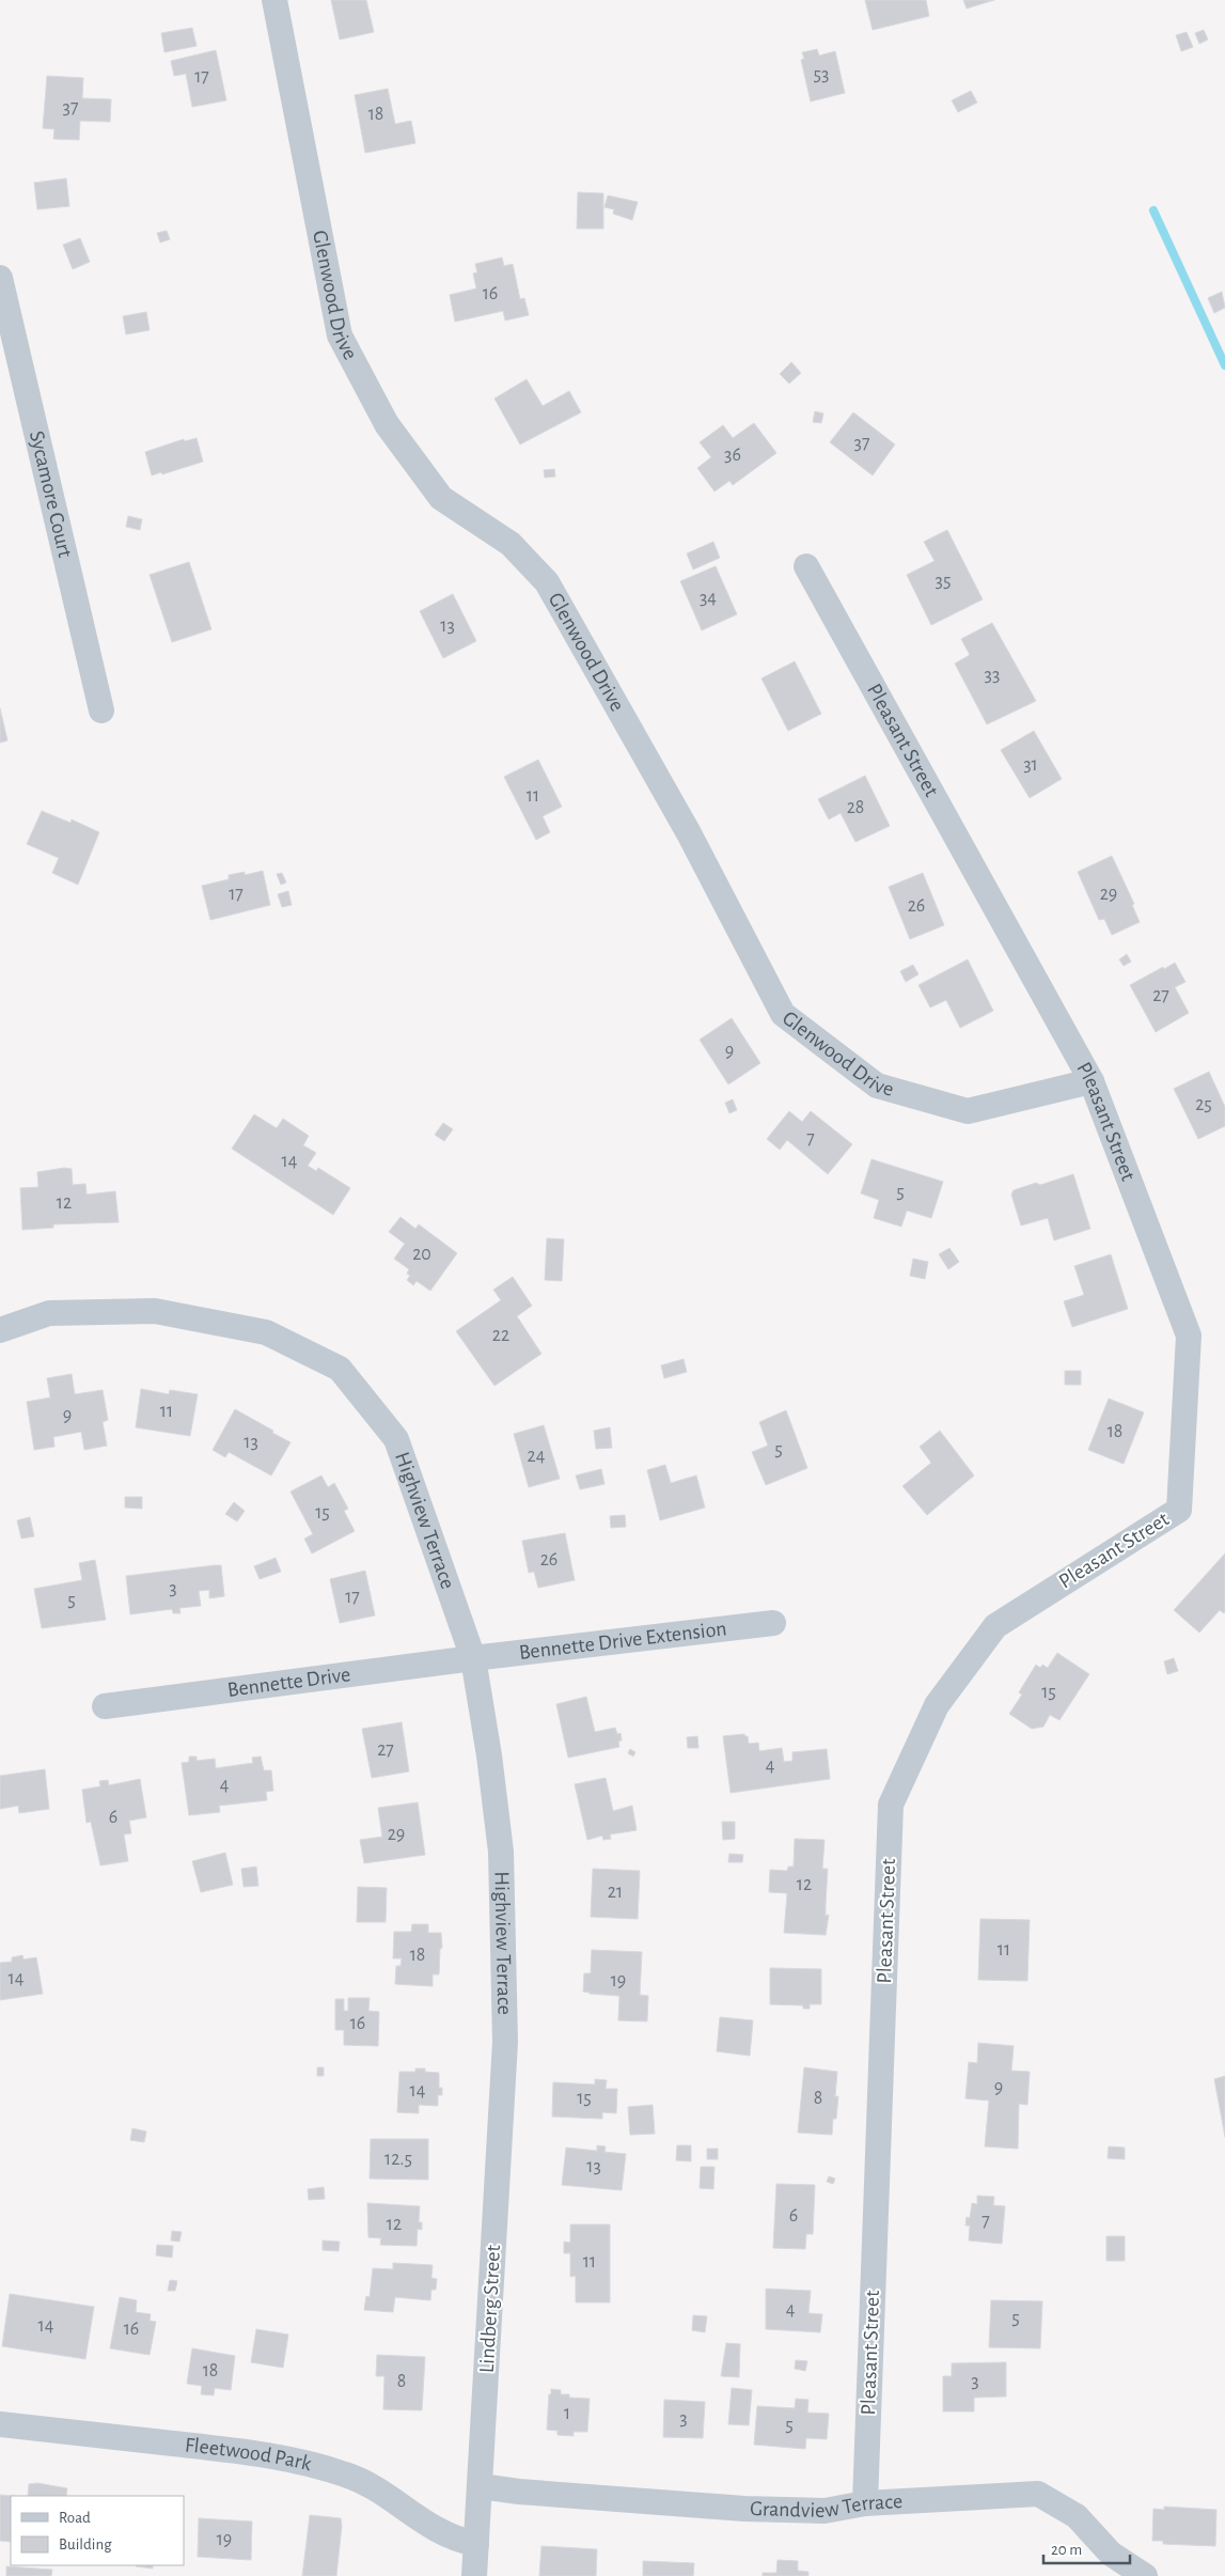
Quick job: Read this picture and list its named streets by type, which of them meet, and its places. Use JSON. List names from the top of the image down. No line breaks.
{"streets":{"street":["Glenwood Drive","Sycamore Court","Pleasant Street","Highview Terrace","Bennette Drive Extension","Bennette Drive","Lindberg Street","Fleetwood Park","Grandview Terrace"]},"crossings":[["Glenwood Drive","Pleasant Street"],["Pleasant Street","Grandview Terrace"],["Highview Terrace","Bennette Drive Extension"],["Highview Terrace","Bennette Drive"],["Highview Terrace","Lindberg Street"],["Bennette Drive Extension","Bennette Drive"],["Lindberg Street","Fleetwood Park"],["Lindberg Street","Grandview Terrace"]],"house_numbers":["53","17","37","18","16","37","36","35","34","13","33","31","11","28","17","29","26","27","9","25","7","14","5","12","20","22","11","9","18","13","5","24","15","26","3","17","5","15","27","4","4","6","29","12","21","11","18","14","19","16","9","14","15","8","12.5","13","6","7","12","11","4","5","14","16","18","8","3","1","3","5","19"],"legend":["Road","Building"],"scale_bar":"20 m"}
